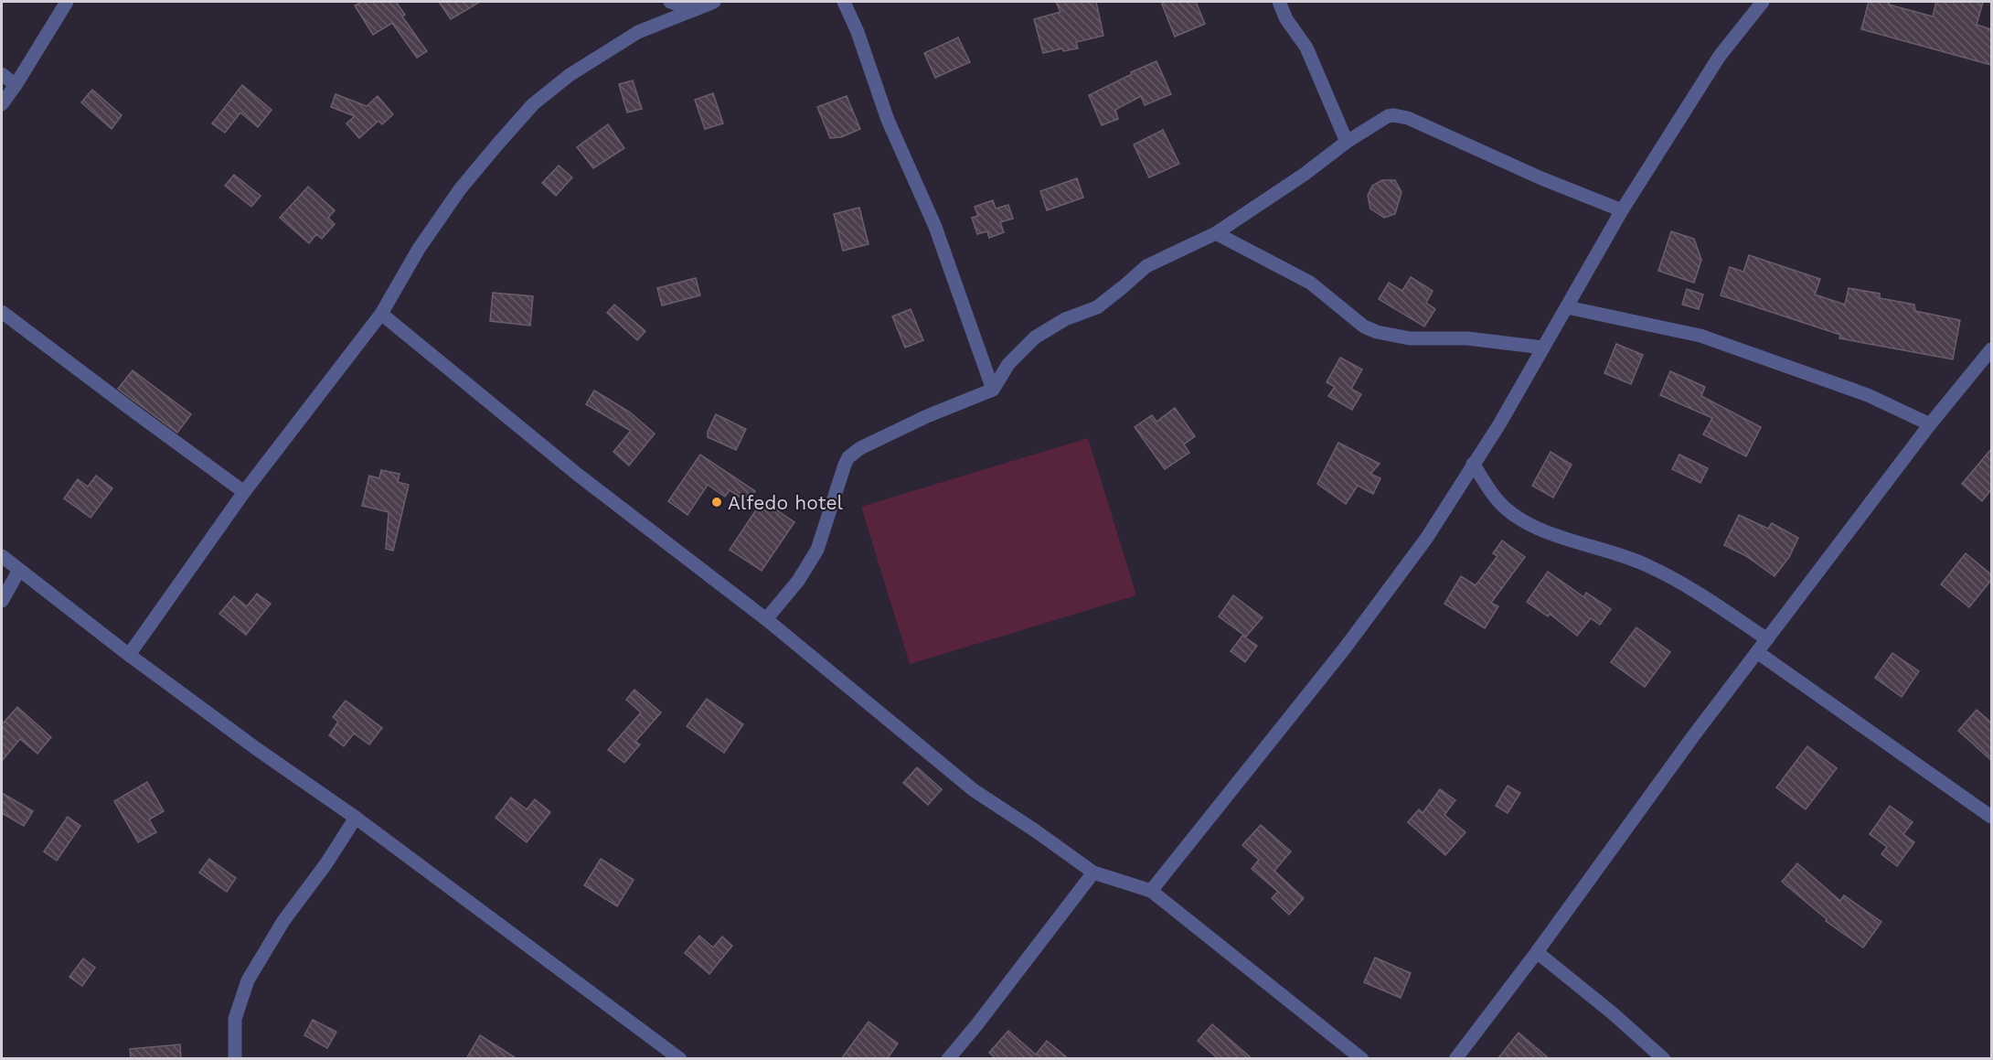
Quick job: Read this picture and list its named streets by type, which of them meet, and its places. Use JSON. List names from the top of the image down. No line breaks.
{"places":["Alfedo hotel"]}
